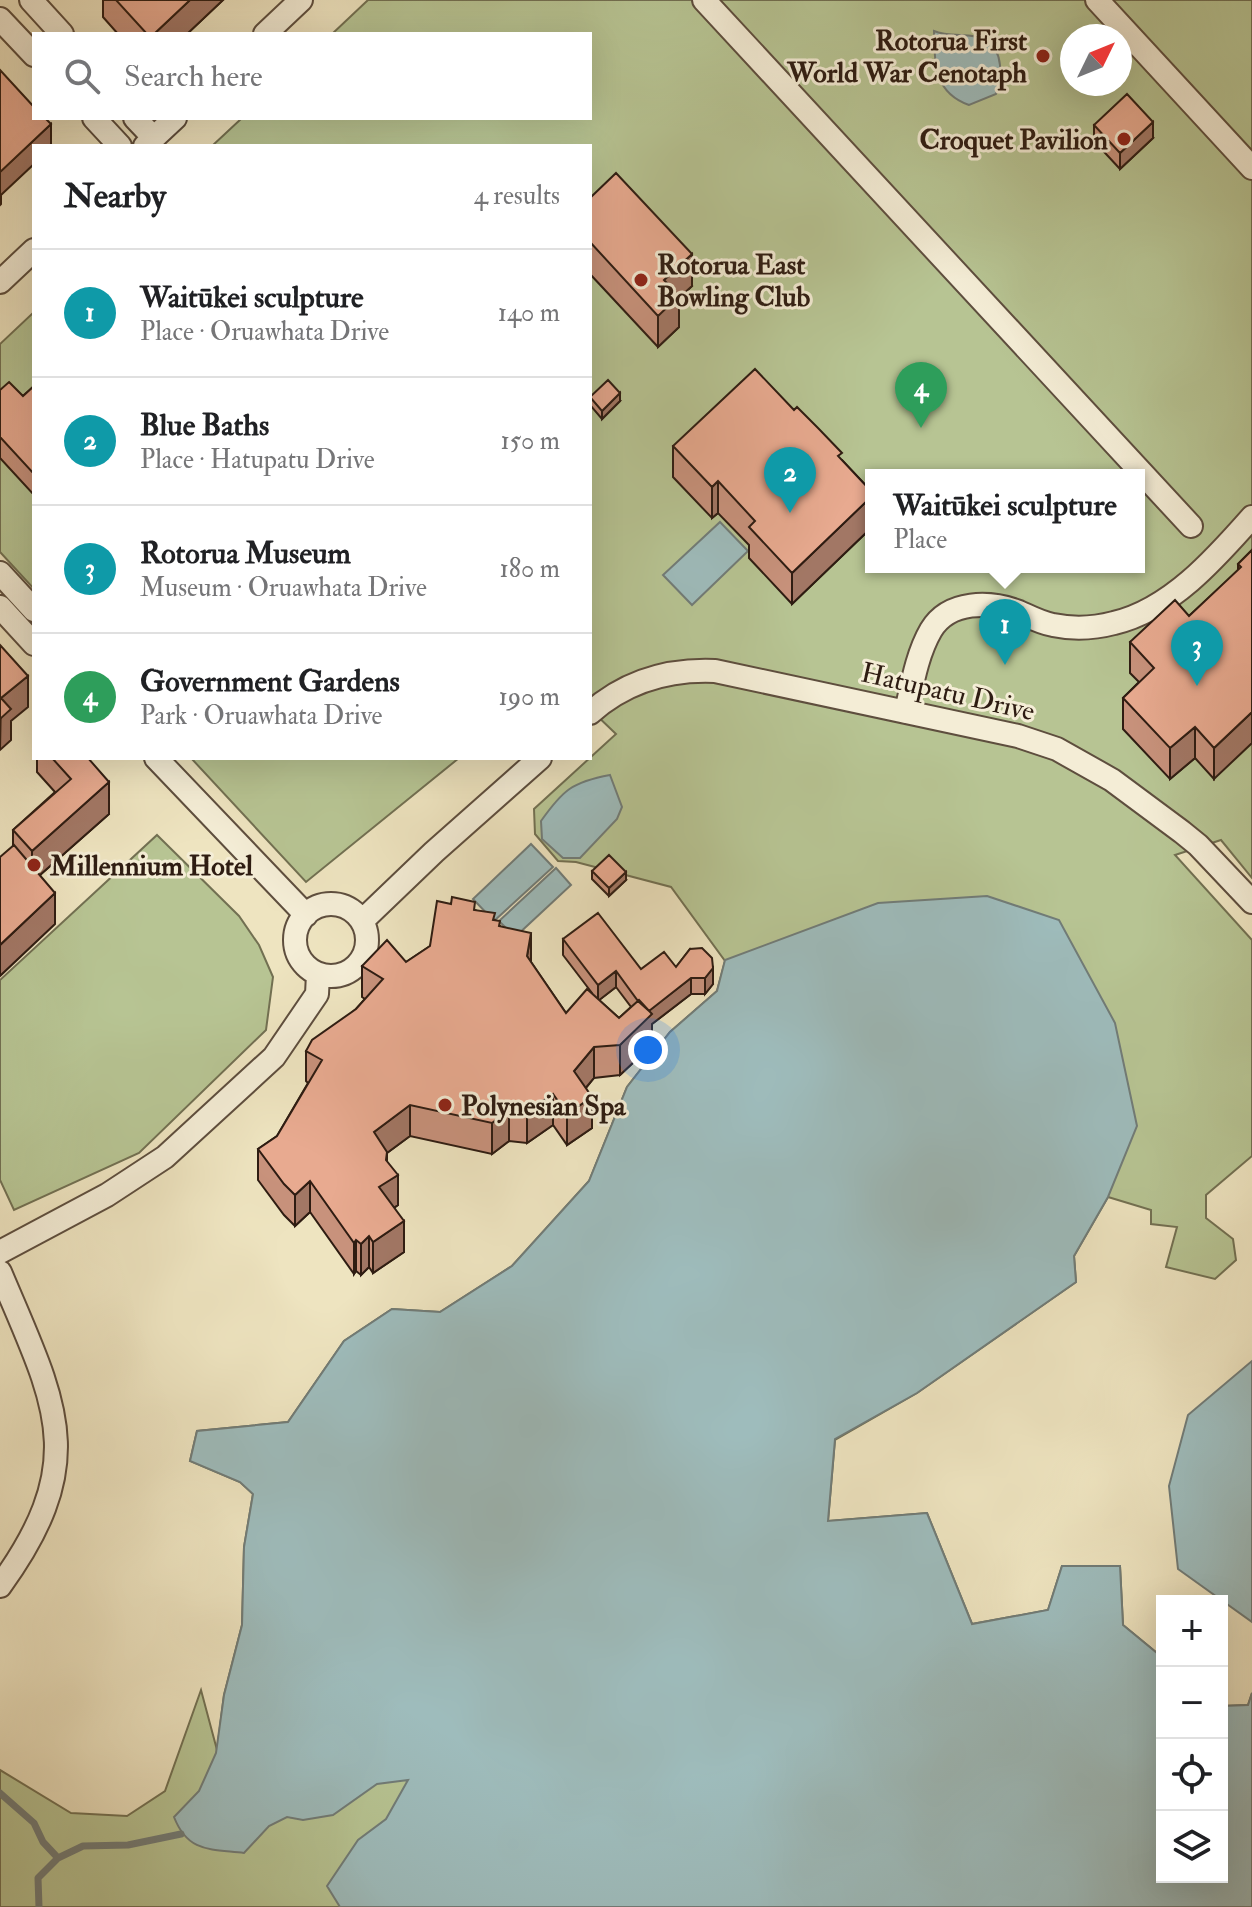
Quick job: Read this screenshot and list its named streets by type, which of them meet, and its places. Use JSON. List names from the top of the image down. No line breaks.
{"streets":{"street":["Hatupatu Drive"]},"places":["Rotorua First World War Cenotaph","Croquet Pavilion","Rotorua East Bowling Club","Millennium Hotel","Polynesian Spa"],"north":"top right","page":{"search":"Search here","heading":["Nearby","4 results"],"list":[{"mark":"1","name":"Waitūkei sculpture","note":"Place · Oruawhata Drive","value":"140 m"},{"mark":"2","name":"Blue Baths","note":"Place · Hatupatu Drive","value":"150 m"},{"mark":"3","name":"Rotorua Museum","note":"Museum · Oruawhata Drive","value":"180 m"},{"mark":"4","name":"Government Gardens","note":"Park · Oruawhata Drive","value":"190 m"}],"pins":["4","2","1","3"],"popup":["Waitūkei sculpture","Place"],"map_buttons":["+","−"]}}
